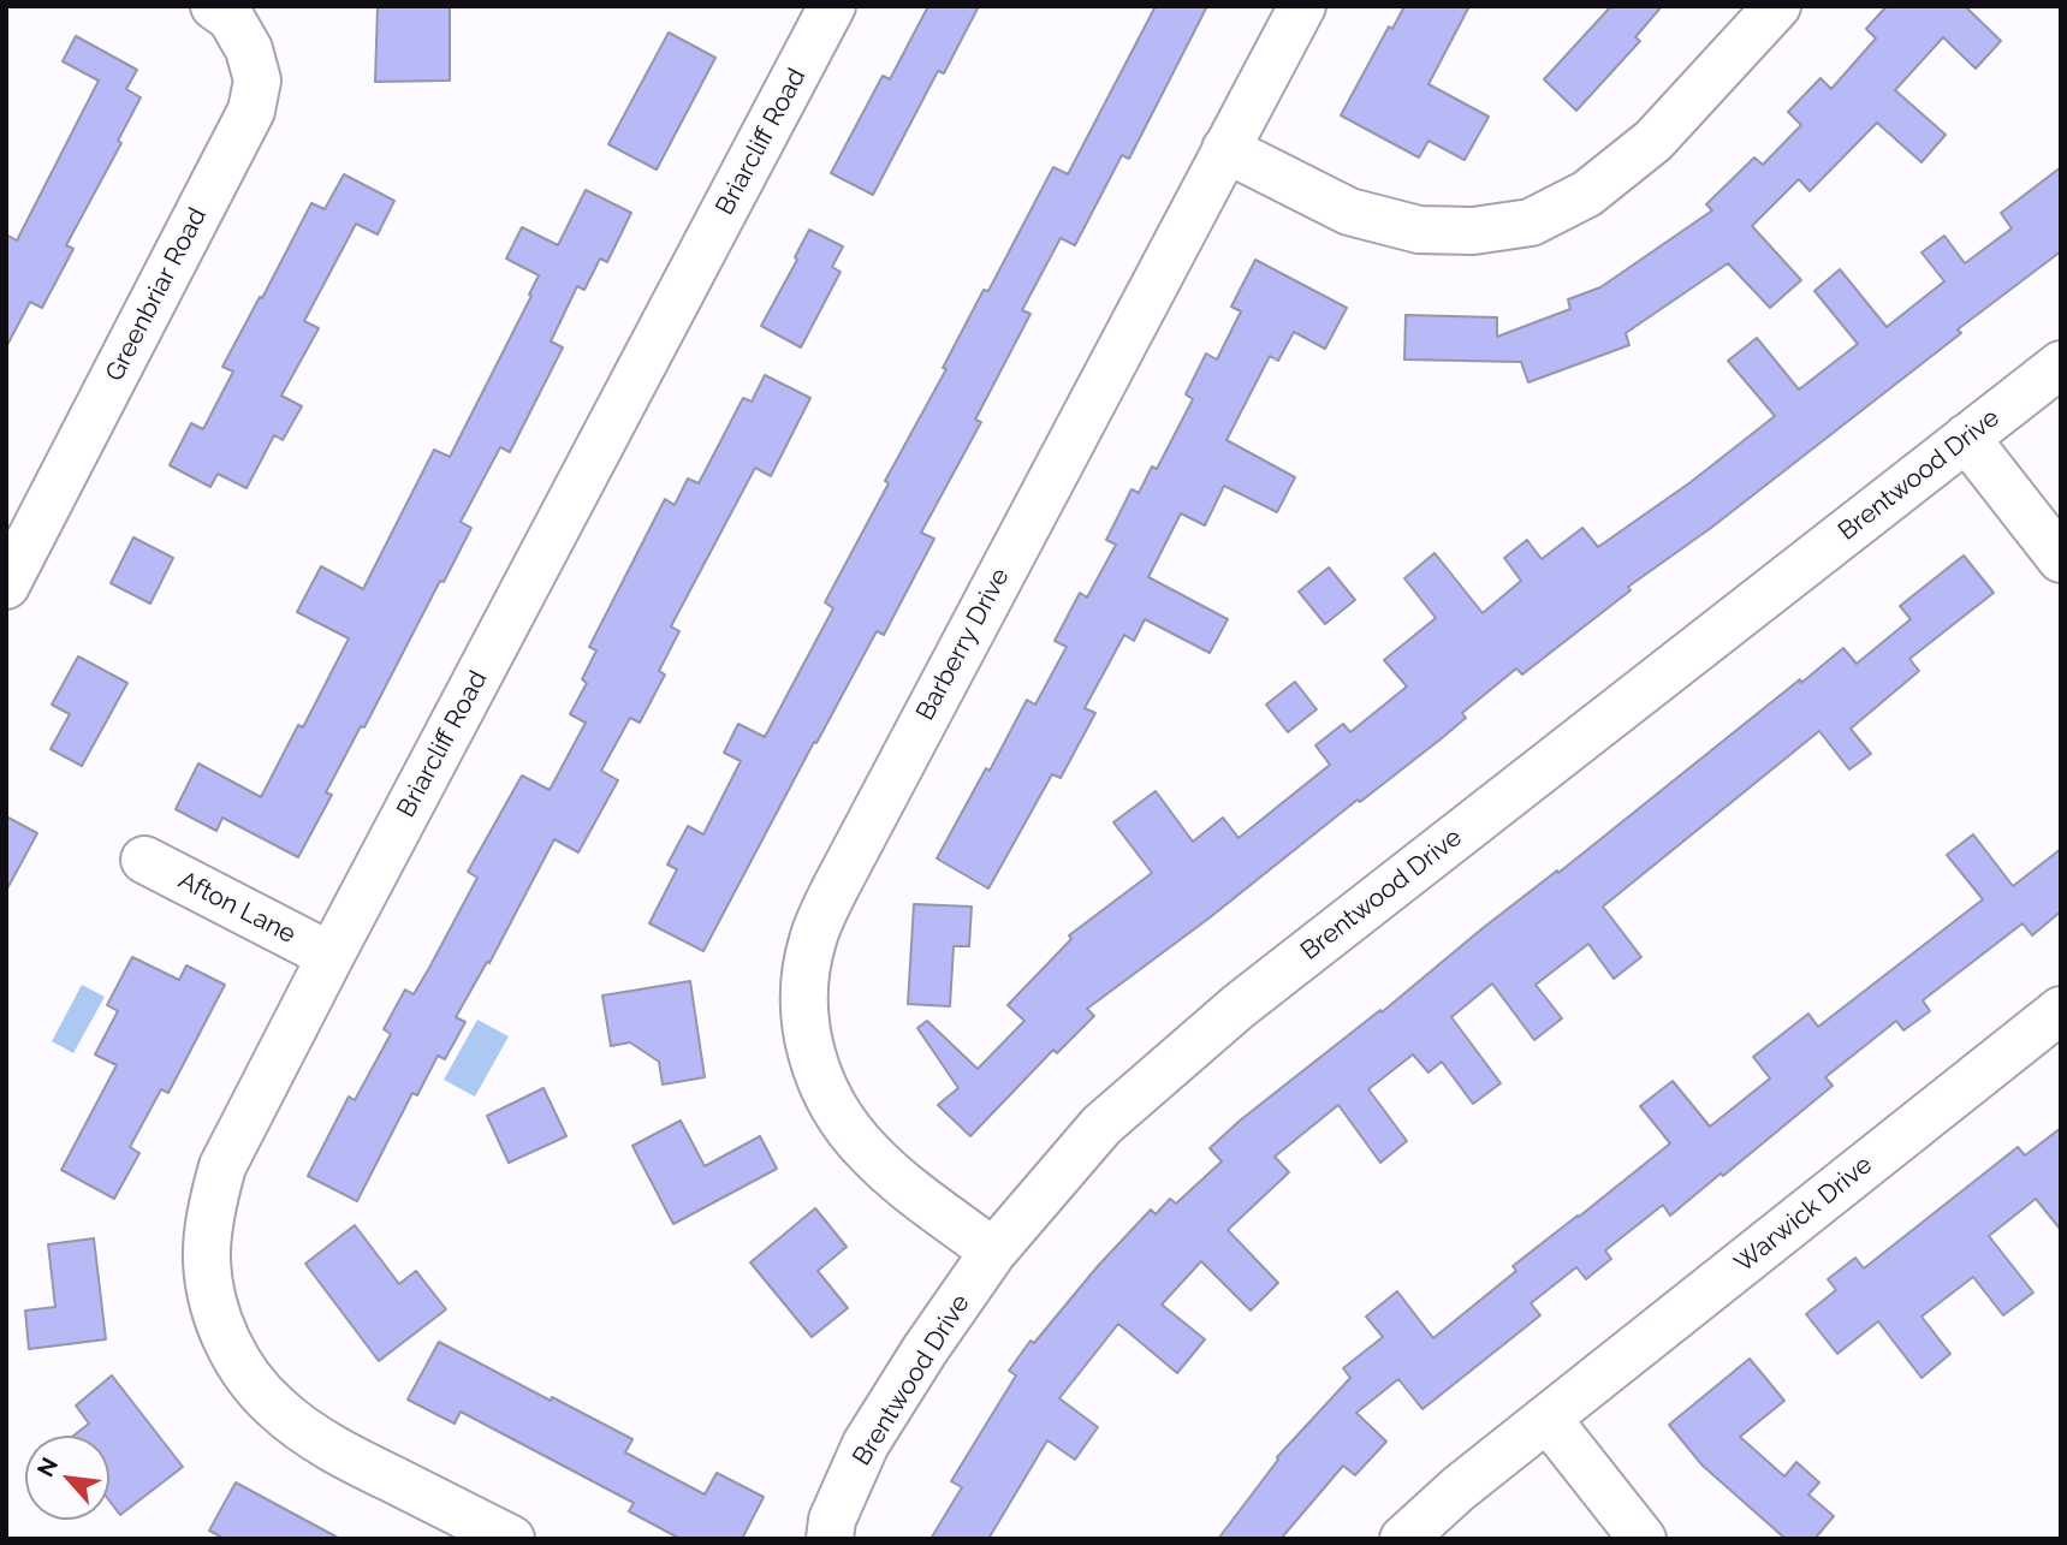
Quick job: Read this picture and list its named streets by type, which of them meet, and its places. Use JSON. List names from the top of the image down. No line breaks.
{"streets":{"street":["Briarcliff Road","Greenbriar Road","Brentwood Drive","Barberry Drive","Afton Lane","Warwick Drive"]},"crossings":[["Briarcliff Road","Afton Lane"],["Brentwood Drive","Barberry Drive"]],"north":"top left"}
